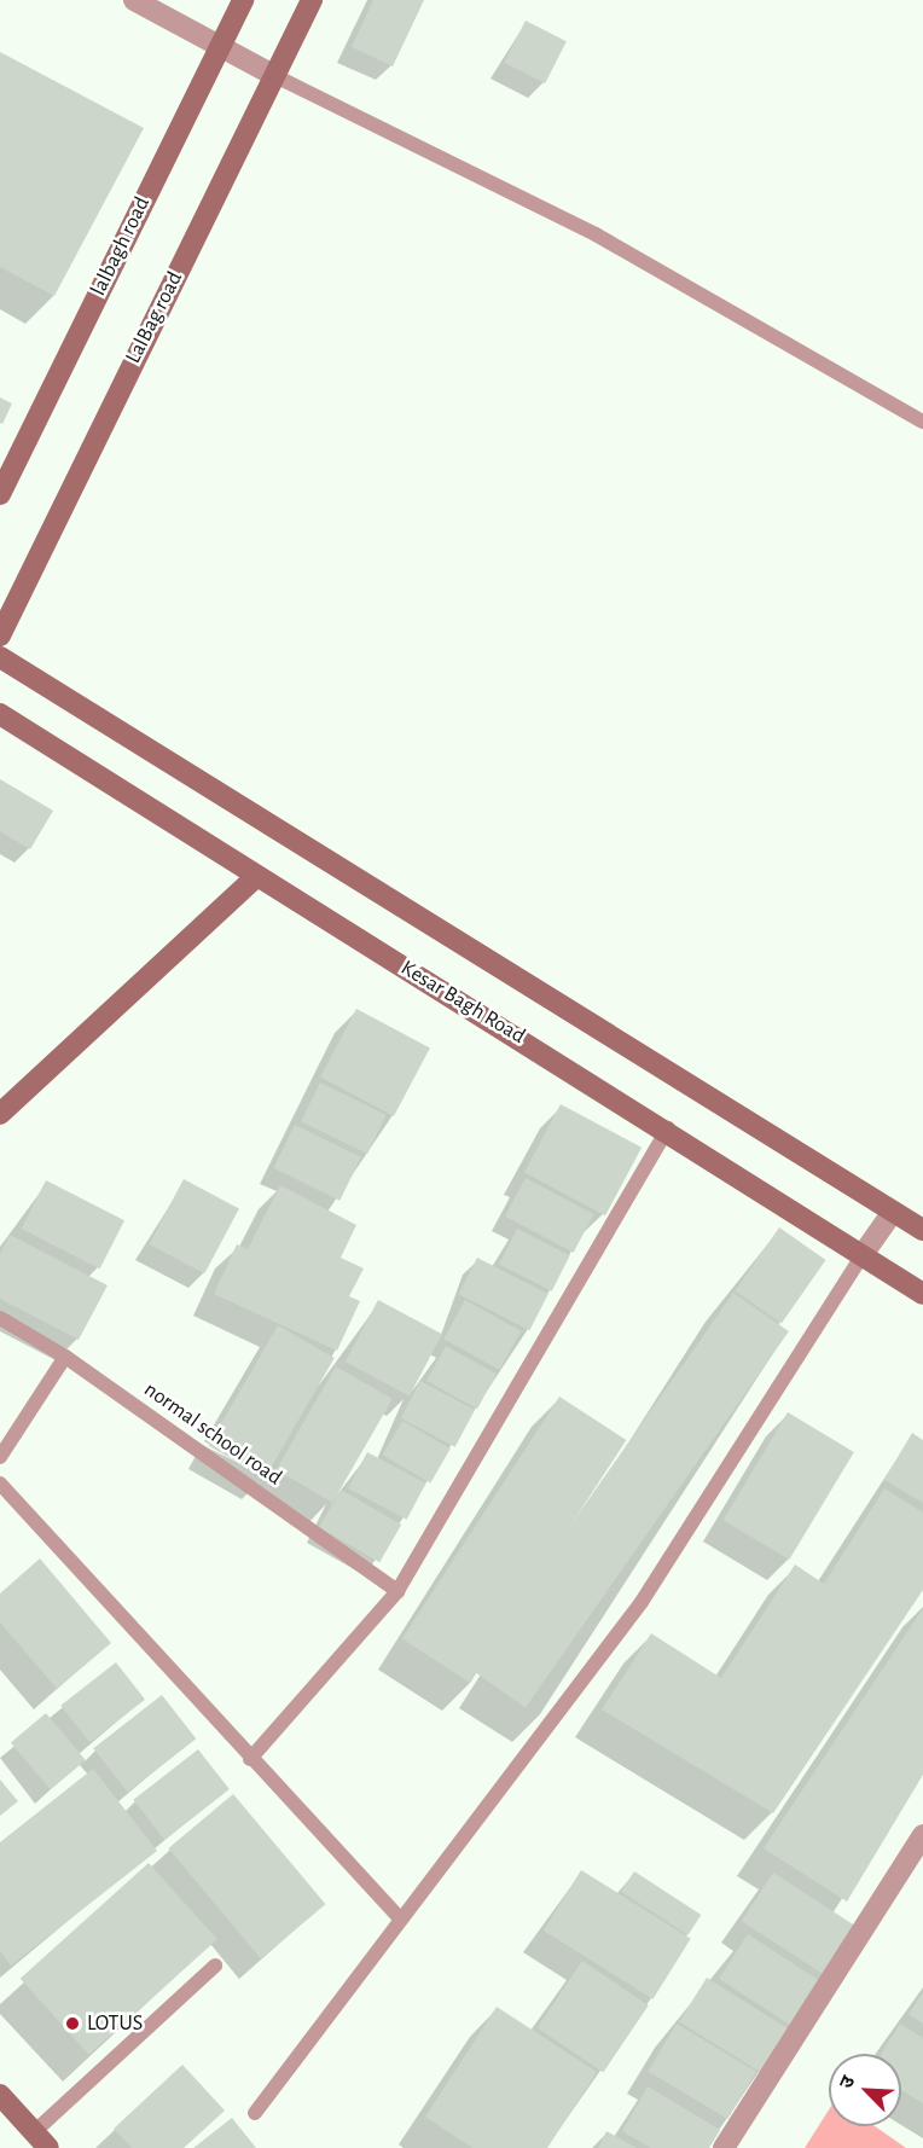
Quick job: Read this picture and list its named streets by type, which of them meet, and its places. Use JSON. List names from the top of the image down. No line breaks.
{"streets":{"main road":["lalbagh road","LalBag road","Kesar Bagh Road"],"lane":["normal school road"]},"places":["LOTUS"],"north":"top left"}
